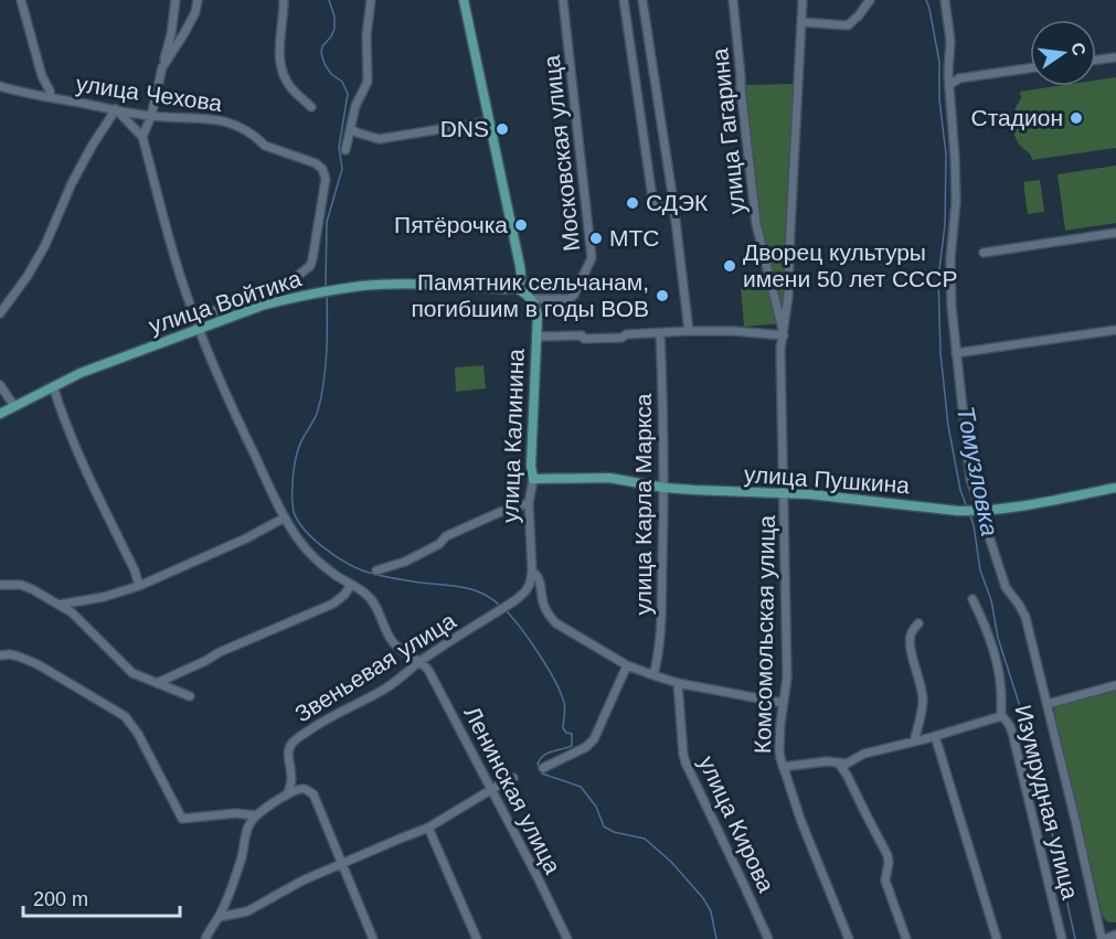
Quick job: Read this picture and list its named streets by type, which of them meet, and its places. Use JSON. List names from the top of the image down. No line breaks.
{"streets":{"main road":["улица Войтика","улица Калинина","улица Пушкина"],"street":["улица Чехова","улица Гагарина","Московская улица","улица Карла Маркса","Комсомольская улица","Звеньевая улица","Ленинская улица","Изумрудная улица","улица Кирова"]},"crossings":[["улица Чехова","улица Войтика"],["улица Гагарина","Комсомольская улица"],["Московская улица","улица Калинина"],["улица Калинина","улица Пушкина"],["улица Калинина","улица Карла Маркса"],["улица Калинина","Комсомольская улица"],["улица Калинина","Звеньевая улица"],["улица Калинина","улица Кирова"],["улица Пушкина","улица Карла Маркса"],["улица Пушкина","Комсомольская улица"],["Звеньевая улица","Ленинская улица"]],"water":["Томузловка"],"places":["Стадион","DNS","СДЭК","Пятёрочка","МТС","Дворец культуры имени 50 лет СССР","Памятник сельчанам, погибшим в годы ВОВ"],"scale_bar":"200 m","north":"right"}
